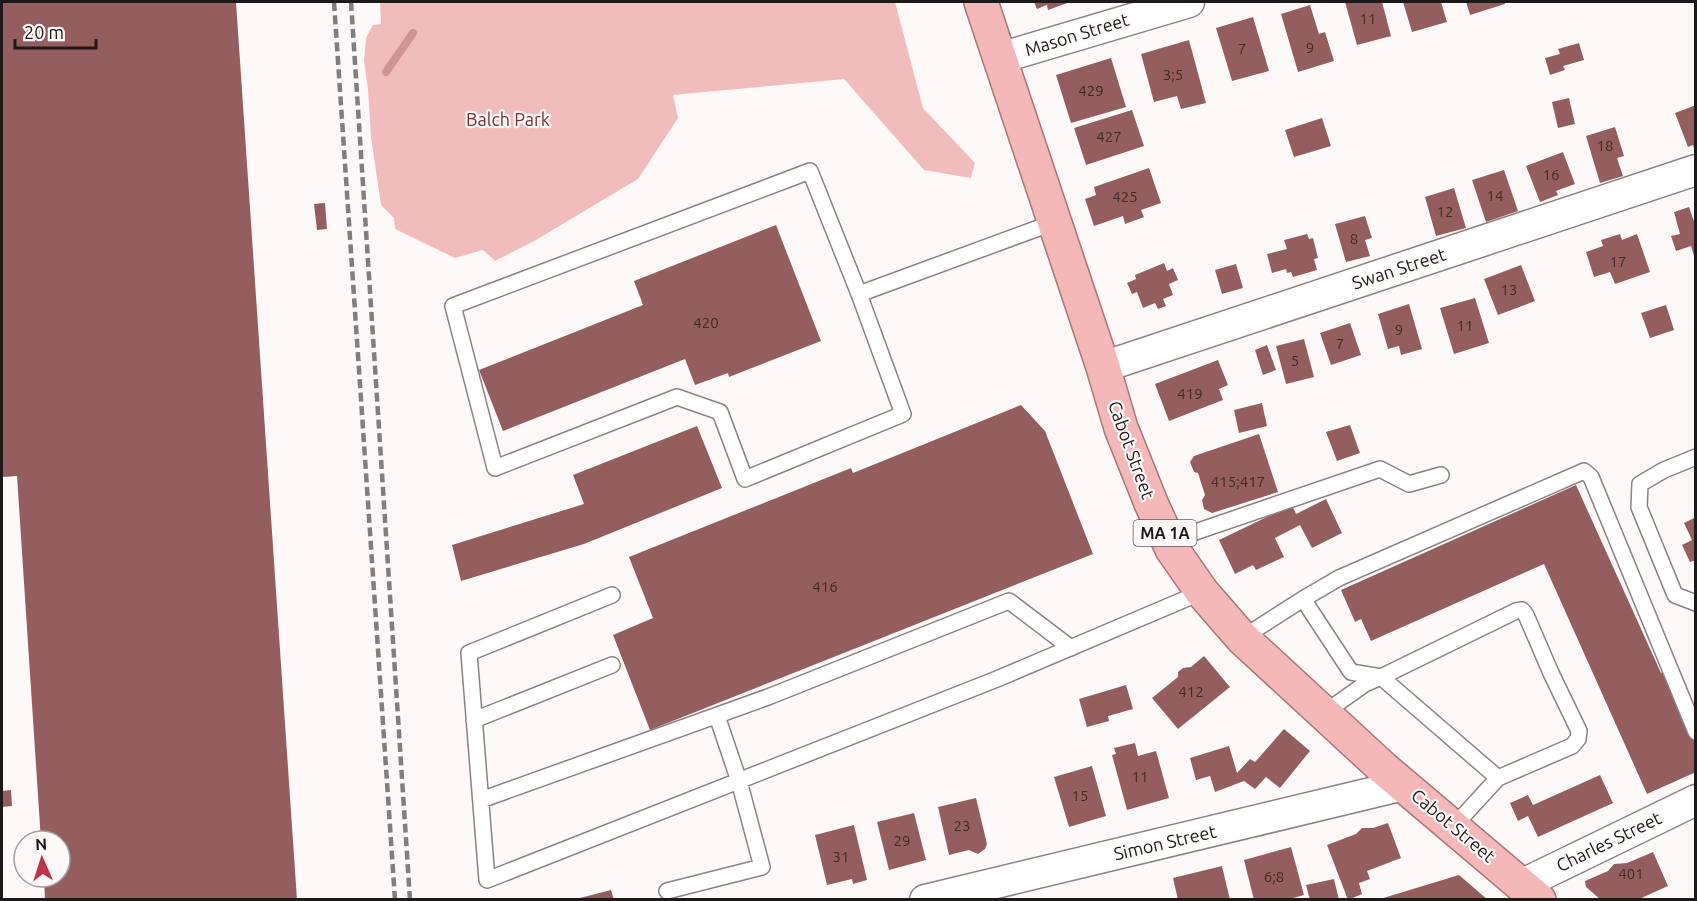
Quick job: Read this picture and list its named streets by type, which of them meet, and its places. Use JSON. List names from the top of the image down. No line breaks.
{"streets":{"highway":["Cabot Street","MA 1A"],"street":["Mason Street","Swan Street","Charles Street","Simon Street"]},"crossings":[["Mason Street","Cabot Street"],["Swan Street","Cabot Street"],["Cabot Street","Charles Street"],["Cabot Street","Simon Street"]],"parks":["Balch Park"],"house_numbers":["11","9","7","3;5","429","427","18","16","14","425","12","8","17","13","420","11","9","7","5","419","415;417","416","412","11","15","23","29","31","401","6;8"],"scale_bar":"20 m","north":"top"}
